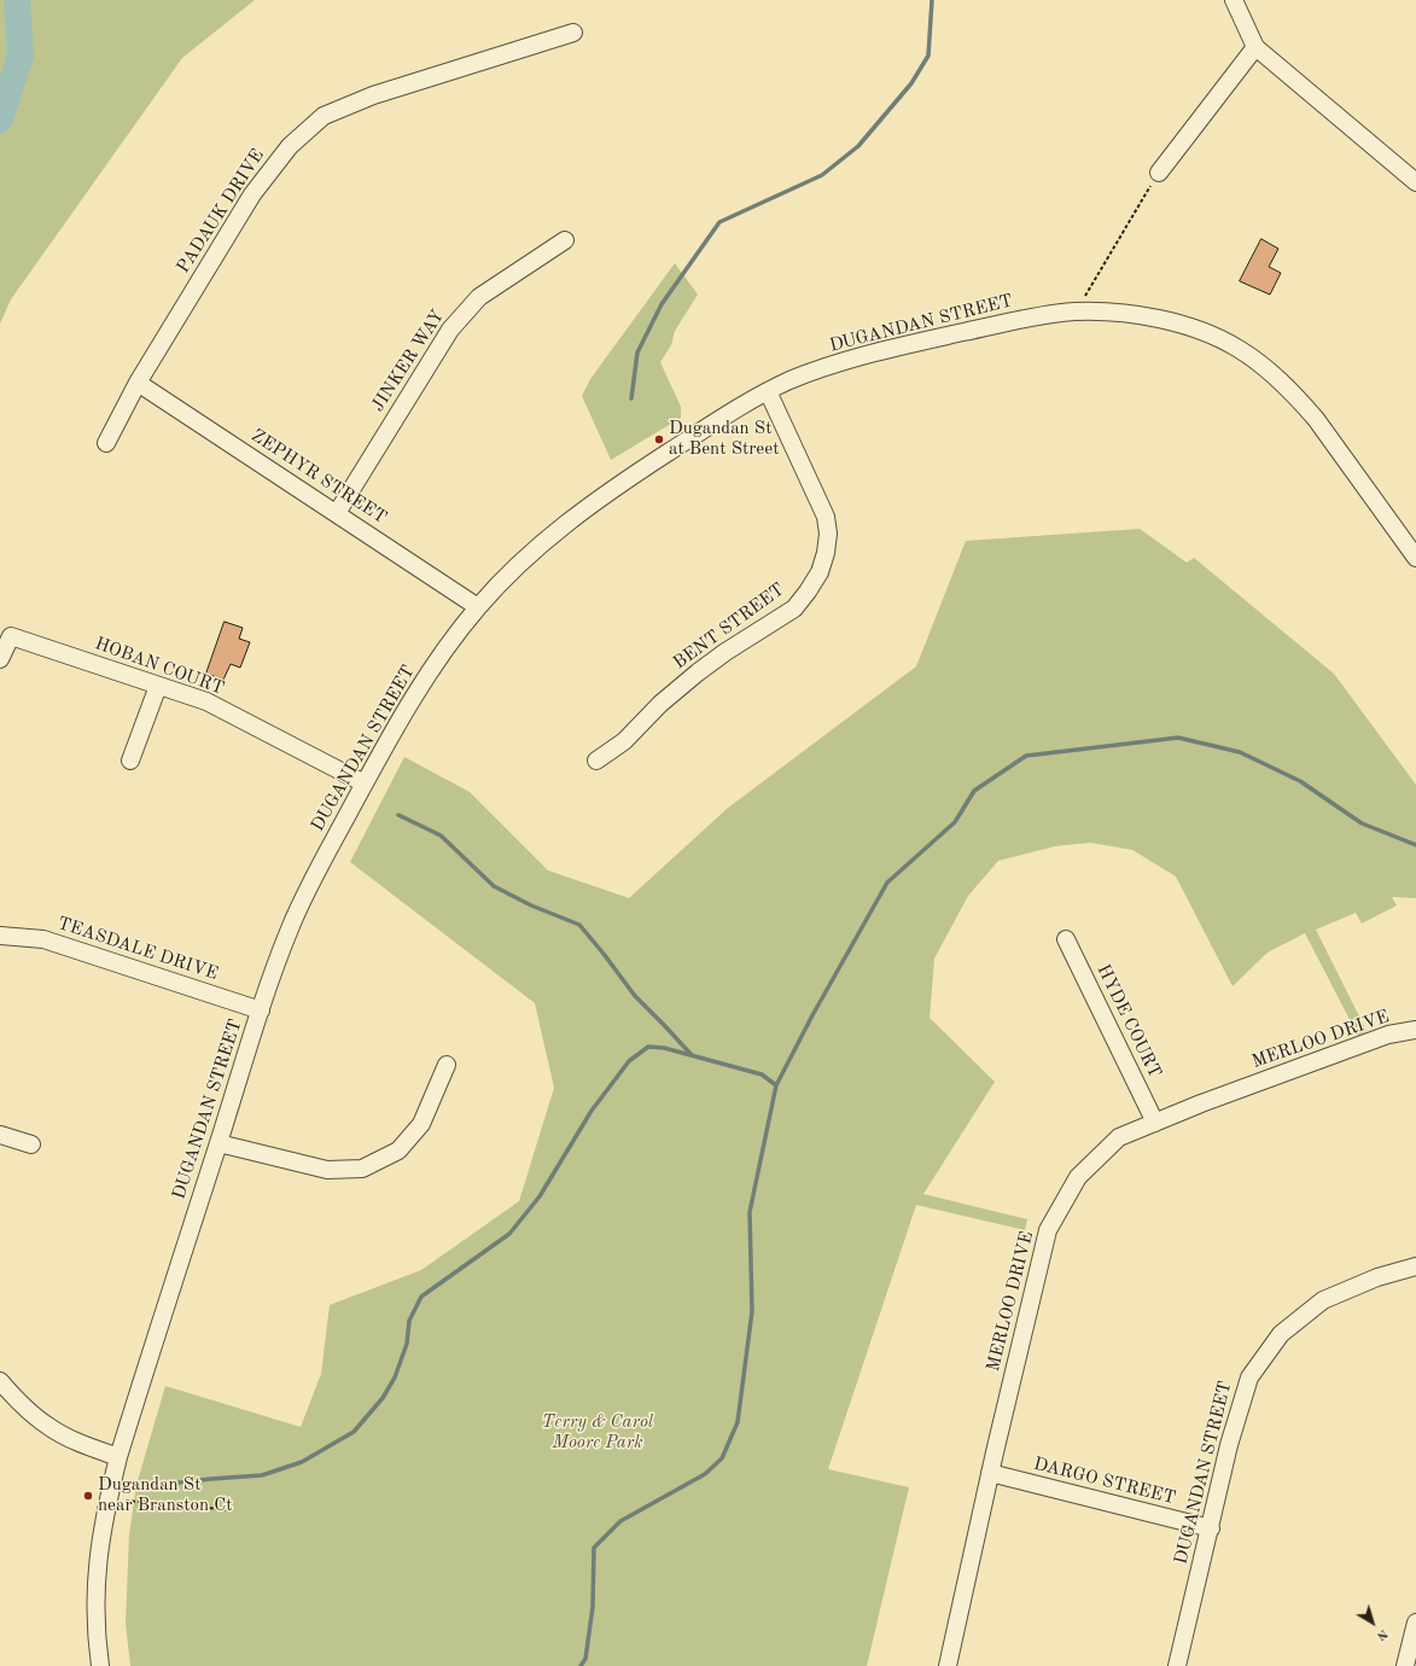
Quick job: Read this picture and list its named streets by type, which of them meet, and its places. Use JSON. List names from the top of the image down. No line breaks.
{"streets":{"street":["PADAUK DRIVE","DUGANDAN STREET","JINKER WAY","ZEPHYR STREET","BENT STREET","HOBAN COURT","TEASDALE DRIVE","HYDE COURT","MERLOO DRIVE","DARGO STREET"]},"crossings":[["PADAUK DRIVE","ZEPHYR STREET"],["DUGANDAN STREET","ZEPHYR STREET"],["DUGANDAN STREET","BENT STREET"],["DUGANDAN STREET","HOBAN COURT"],["DUGANDAN STREET","TEASDALE DRIVE"],["DUGANDAN STREET","DARGO STREET"],["JINKER WAY","ZEPHYR STREET"],["HYDE COURT","MERLOO DRIVE"],["MERLOO DRIVE","DARGO STREET"]],"parks":["Terry & Carol Moore Park"],"places":["Dugandan St at Bent Street","Dugandan St near Branston Ct"],"north":"bottom right"}
